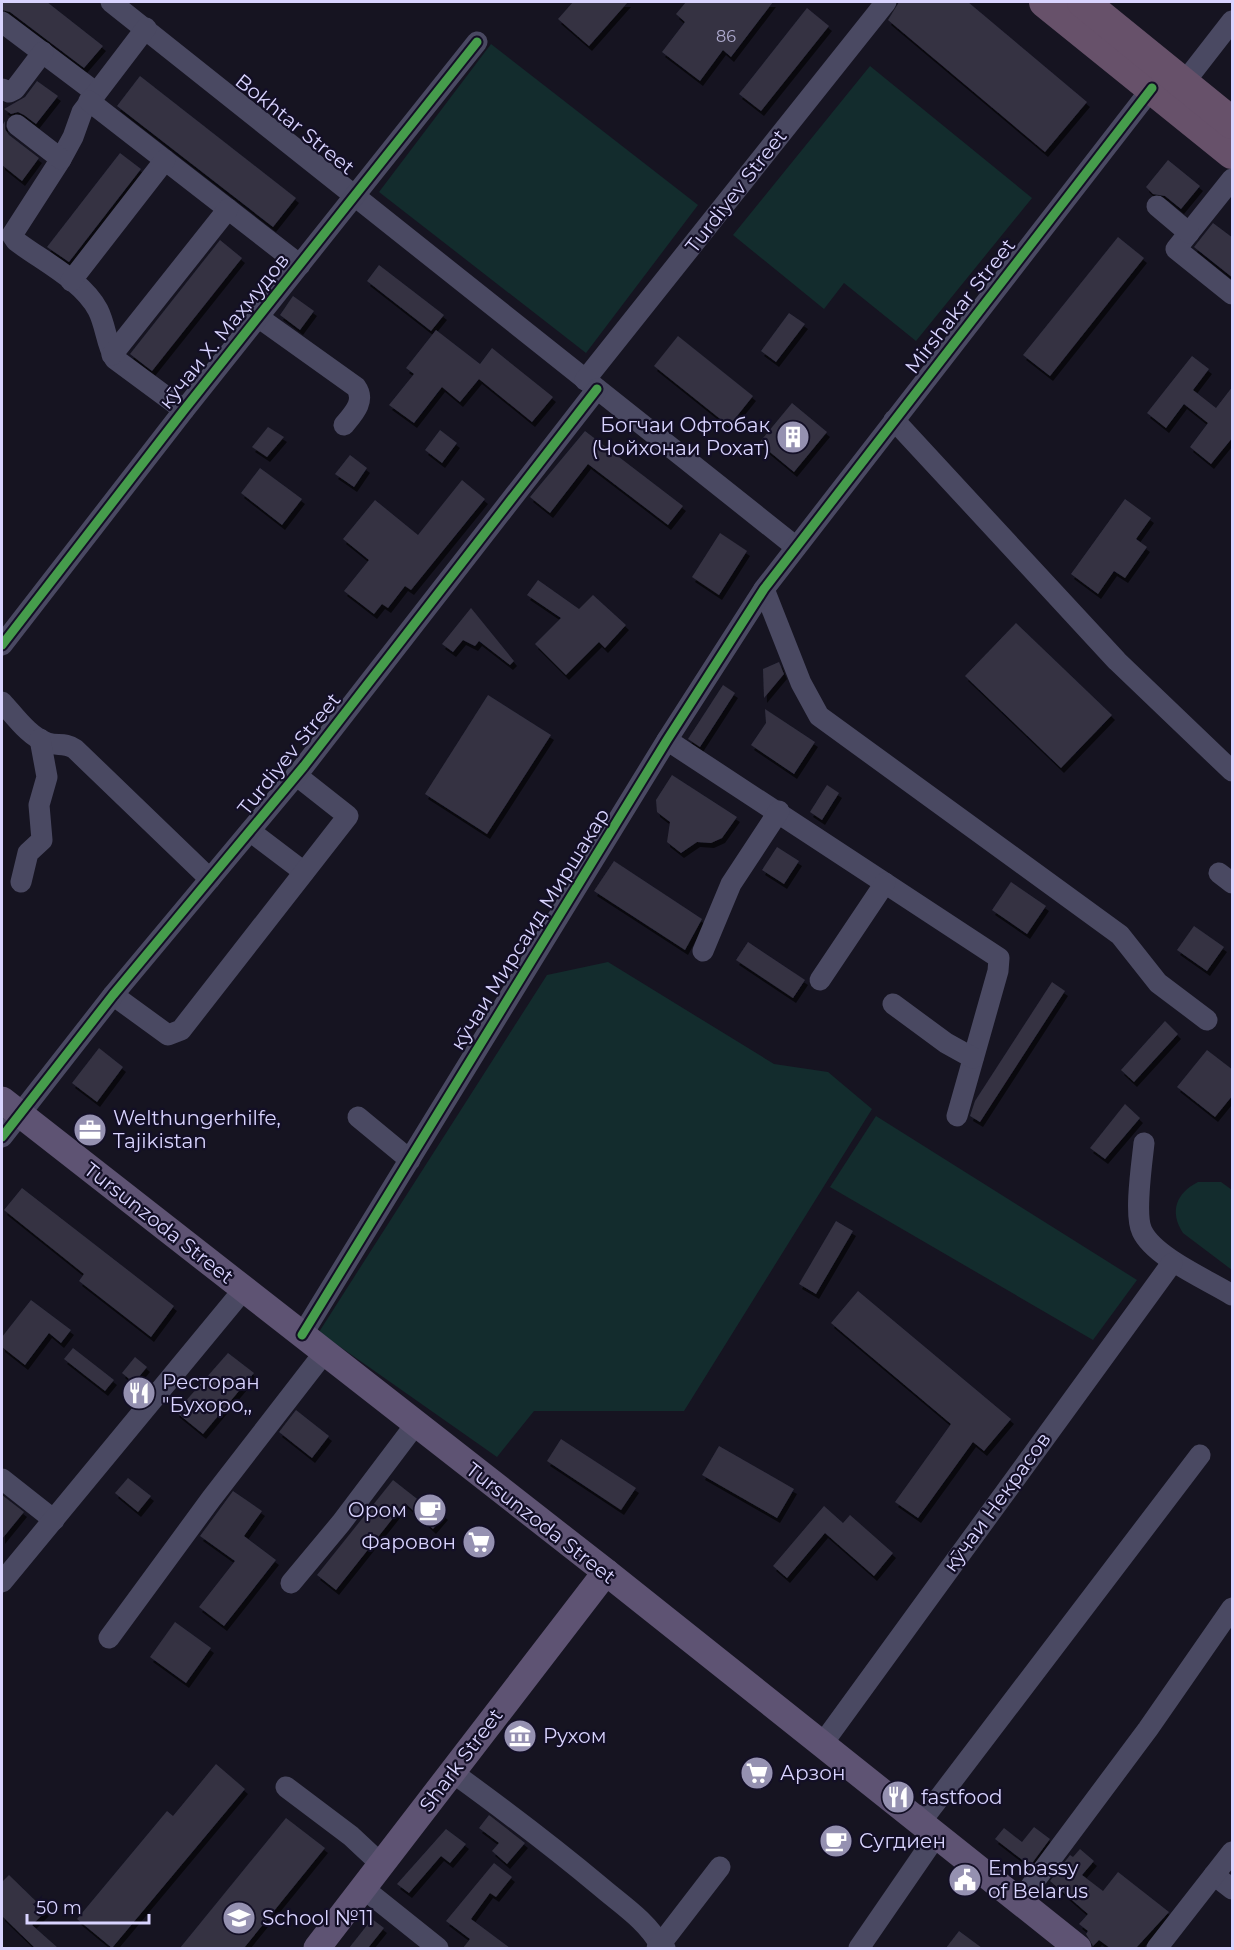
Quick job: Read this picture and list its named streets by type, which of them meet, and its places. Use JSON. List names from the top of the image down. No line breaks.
{"streets":{"main road":["Tursunzoda Street","Shark Street"],"street":["Bokhtar Street","Turdiyev Street","Mirshakar Street","кӯчаи Х. Маҳмудов","кӯчаи Мирсаид Миршакар","кӯчаи Некрасов"]},"crossings":[["Bokhtar Street","Turdiyev Street"],["Bokhtar Street","Mirshakar Street"],["Bokhtar Street","кӯчаи Х. Маҳмудов"],["Bokhtar Street","кӯчаи Мирсаид Миршакар"],["Turdiyev Street","Tursunzoda Street"],["Mirshakar Street","кӯчаи Мирсаид Миршакар"],["кӯчаи Мирсаид Миршакар","Tursunzoda Street"],["Tursunzoda Street","кӯчаи Некрасов"],["Tursunzoda Street","Shark Street"]],"places":{"building":["Богчаи Офтобак (Чойхонаи Рохат)"],"office":["Welthungerhilfe, Tajikistan"],"restaurant":["Ресторан \"Бухоро,,","fastfood"],"cafe":["Ором","Сугдиен"],"supermarket":["Фаровон","Арзон"],"museum":["Рухом"],"public building":["Embassy of Belarus"],"school or university":["School №11"]},"house_numbers":["86"],"scale_bar":"50 m"}
